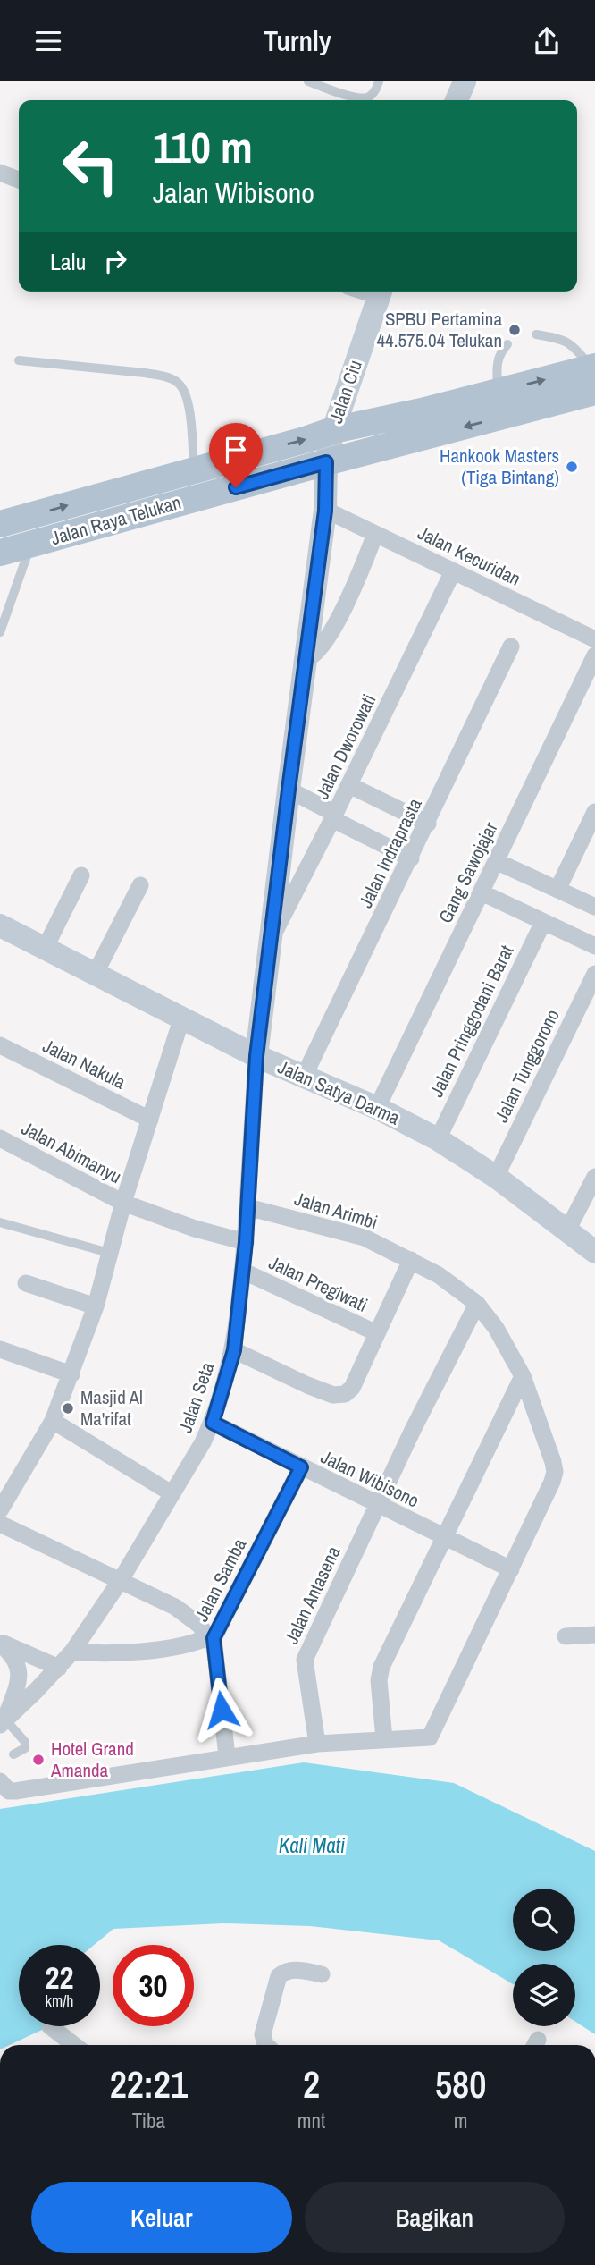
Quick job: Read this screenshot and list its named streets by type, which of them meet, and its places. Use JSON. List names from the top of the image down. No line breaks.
{"streets":{"main road":["Jalan Raya Telukan"],"street":["Jalan Ciu","Jalan Kecuridan","Jalan Dworowati","Jalan Indraprasta","Gang Sawojajar","Jalan Pringgodani Barat","Jalan Nakula","Jalan Tunggorono","Jalan Satya Darma","Jalan Abimanyu","Jalan Arimbi","Jalan Pregiwati","Jalan Seta","Jalan Wibisono","Jalan Samba","Jalan Antasena"]},"crossings":[["Jalan Ciu","Jalan Raya Telukan"],["Jalan Ciu","Jalan Kecuridan"],["Jalan Ciu","Jalan Dworowati"],["Jalan Ciu","Jalan Satya Darma"],["Jalan Ciu","Jalan Seta"],["Jalan Kecuridan","Jalan Dworowati"],["Jalan Indraprasta","Jalan Satya Darma"],["Gang Sawojajar","Jalan Satya Darma"],["Jalan Pringgodani Barat","Jalan Satya Darma"],["Jalan Tunggorono","Jalan Satya Darma"],["Jalan Satya Darma","Jalan Seta"],["Jalan Abimanyu","Jalan Seta"],["Jalan Arimbi","Jalan Seta"],["Jalan Arimbi","Jalan Wibisono"],["Jalan Arimbi","Jalan Antasena"],["Jalan Pregiwati","Jalan Seta"],["Jalan Seta","Jalan Wibisono"],["Jalan Wibisono","Jalan Samba"],["Jalan Wibisono","Jalan Antasena"]],"water":["Kali Mati"],"places":["SPBU Pertamina 44.575.04 Telukan","Hankook Masters (Tiga Bintang)","Masjid Al Ma'rifat","Hotel Grand Amanda"],"page":{"header":"Turnly","turn":["110 m","Jalan Wibisono"],"then":"Lalu","speed":"22 km/h","limit":"30","eta":["22:21","Tiba","2","mnt","580","m"],"buttons":["Keluar","Bagikan"]}}
